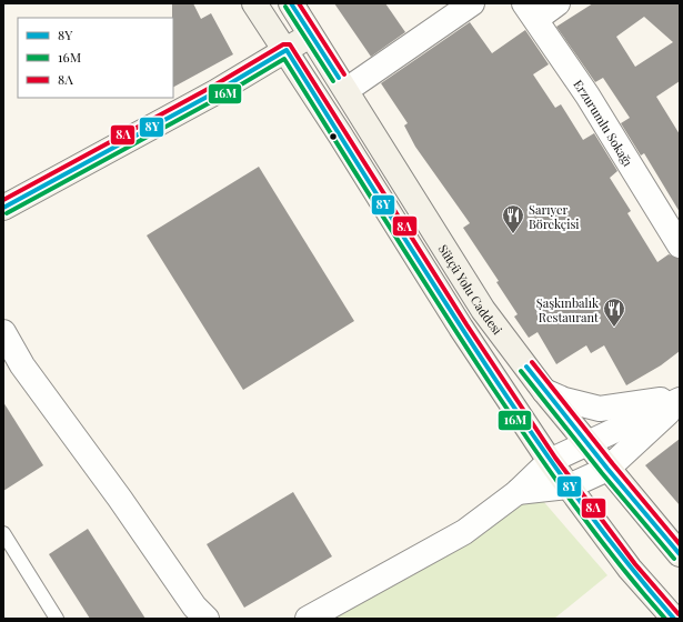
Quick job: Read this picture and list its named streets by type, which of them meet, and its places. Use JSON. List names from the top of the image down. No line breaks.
{"streets":{"main road":["Sütçü Yolu Caddesi"],"street":["Erzurumlu Sokağı"]},"places":{"restaurant":["Sarıyer Börekçisi","Şaşkınbalık Restaurant"]},"lines":["transit line 8Y","transit line 8A","transit line 16M"],"legend":["8Y","16M","8A"]}
